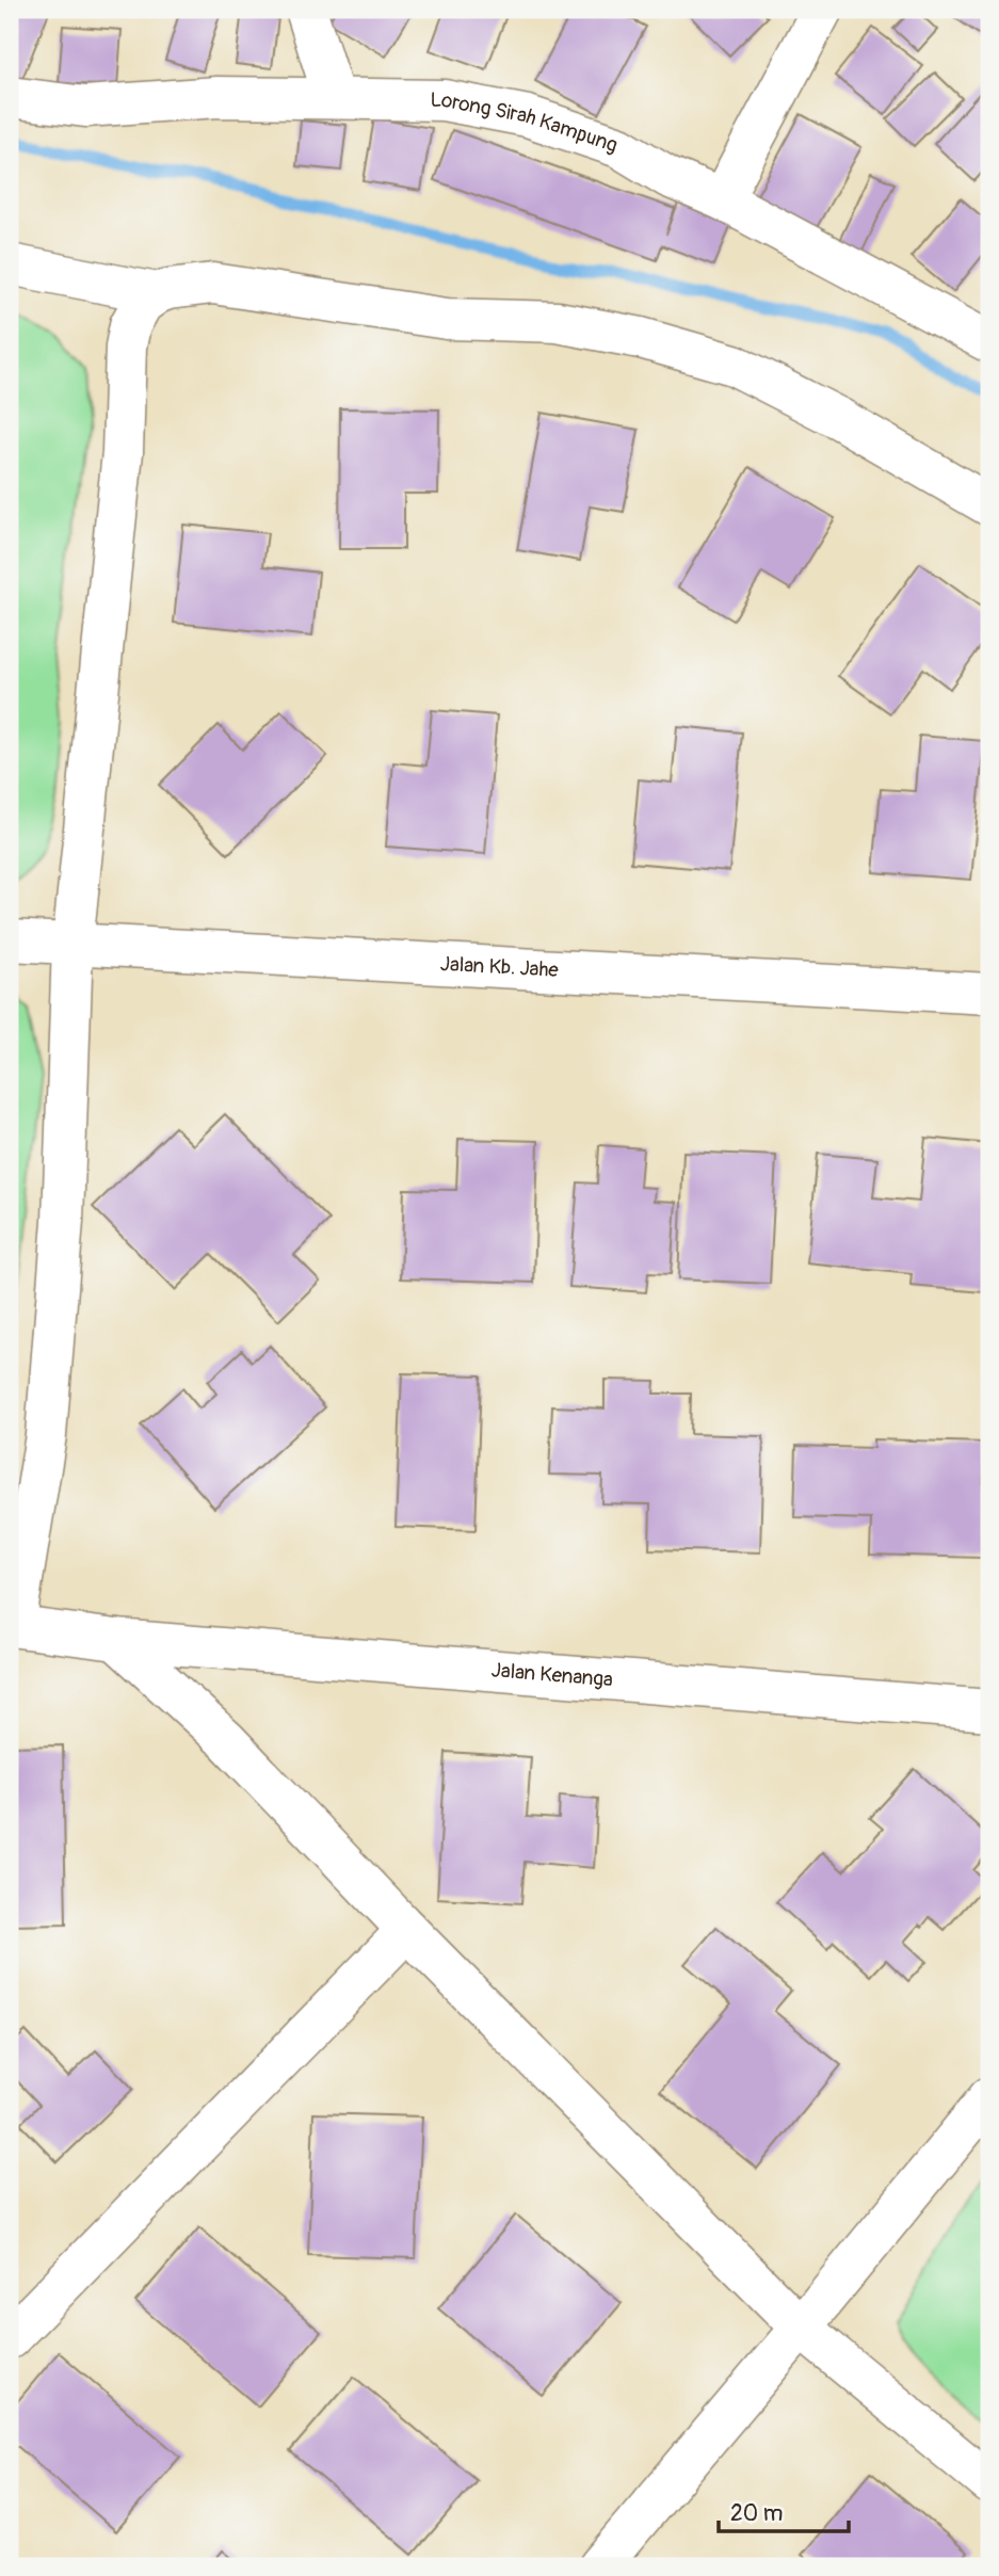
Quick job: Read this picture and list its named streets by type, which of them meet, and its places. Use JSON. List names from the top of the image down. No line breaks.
{"streets":{"street":["Lorong Sirah Kampung","Jalan Kb. Jahe","Jalan Kenanga"]},"scale_bar":"20 m"}
